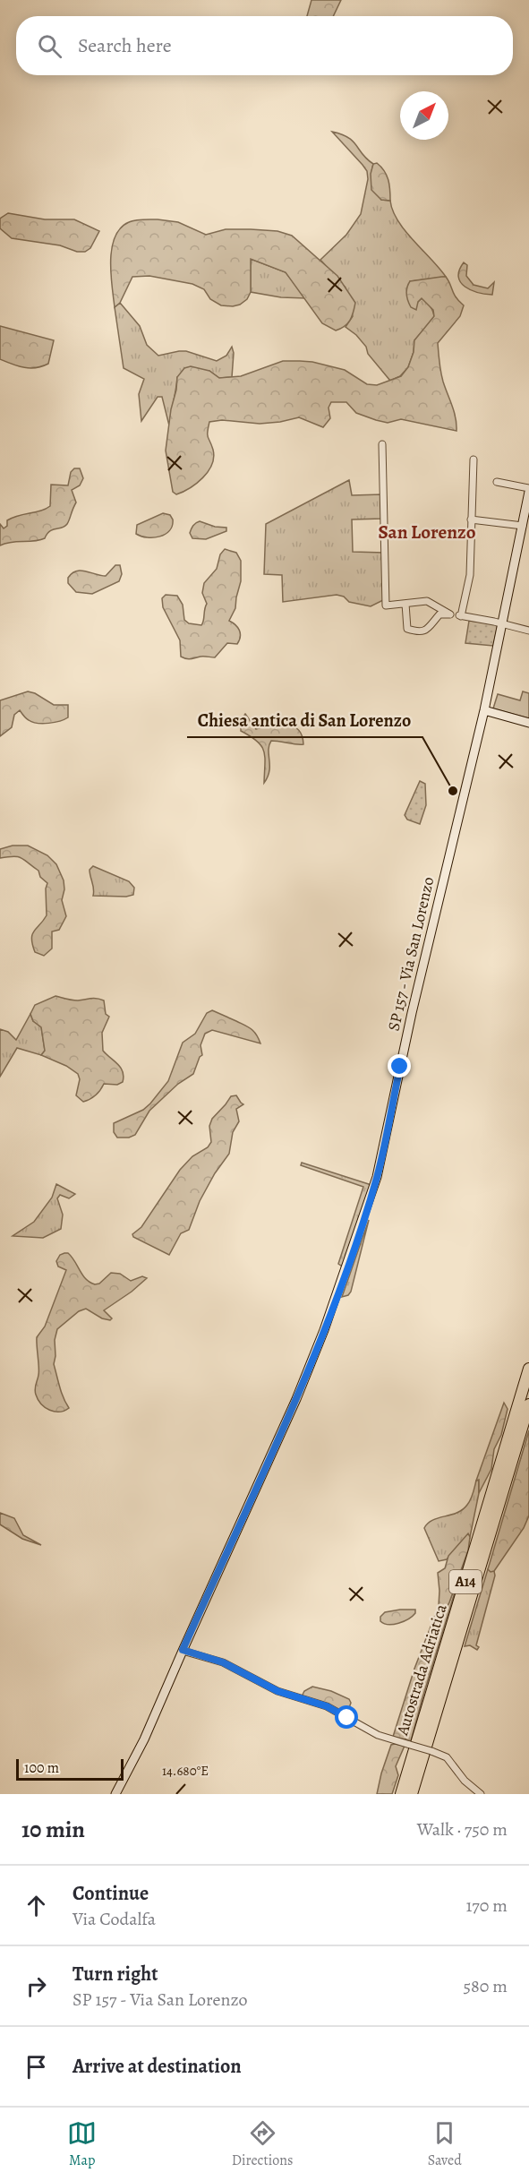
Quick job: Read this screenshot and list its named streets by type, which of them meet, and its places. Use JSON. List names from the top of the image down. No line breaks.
{"streets":{"highway":["A14","Autostrada Adriatica"],"main road":["SP 157 - Via San Lorenzo"]},"districts":["San Lorenzo"],"places":["Chiesa antica di San Lorenzo"],"scale_bar":"100 m","north":"top right","page":{"search":"Search here","scale":"100 m","heading":["10 min","Walk · 750 m"],"list":[["Continue","Via Codalfa","170 m"],["Turn right","SP 157 - Via San Lorenzo","580 m"],"Arrive at destination"],"nav":["Map","Directions","Saved"]},"coordinates":["14.680°E"]}
